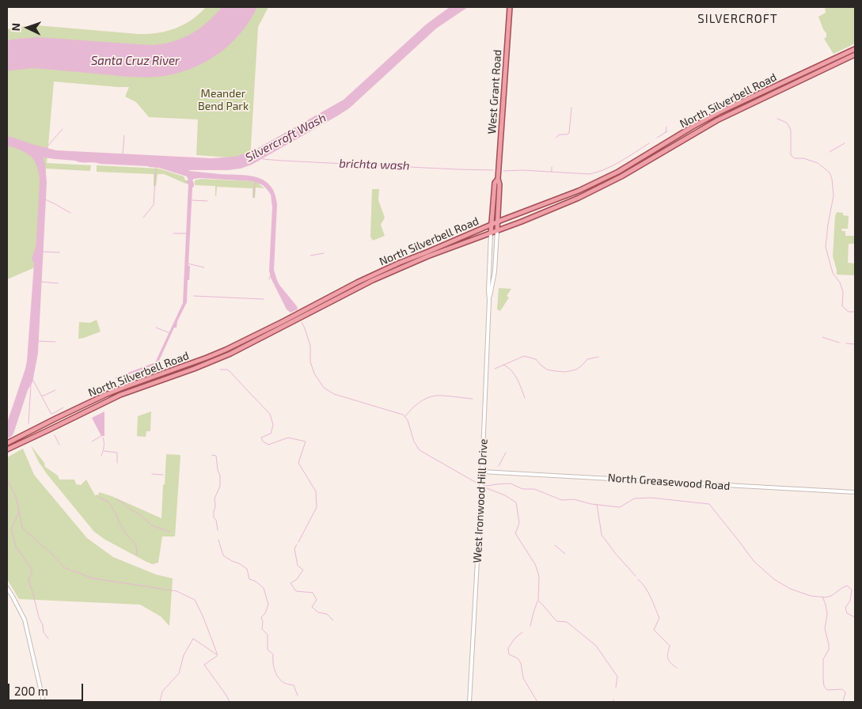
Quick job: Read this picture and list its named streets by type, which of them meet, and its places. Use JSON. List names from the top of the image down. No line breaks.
{"streets":{"main road":["West Grant Road","North Silverbell Road"],"street":["North Greasewood Road","West Ironwood Hill Drive"]},"crossings":[["West Grant Road","North Silverbell Road"],["West Grant Road","West Ironwood Hill Drive"],["North Silverbell Road","West Ironwood Hill Drive"],["North Greasewood Road","West Ironwood Hill Drive"]],"districts":["SILVERCROFT"],"water":["Santa Cruz River","Silvercroft Wash","brichta wash"],"parks":["Meander Bend Park"],"scale_bar":"200 m","north":"left"}
